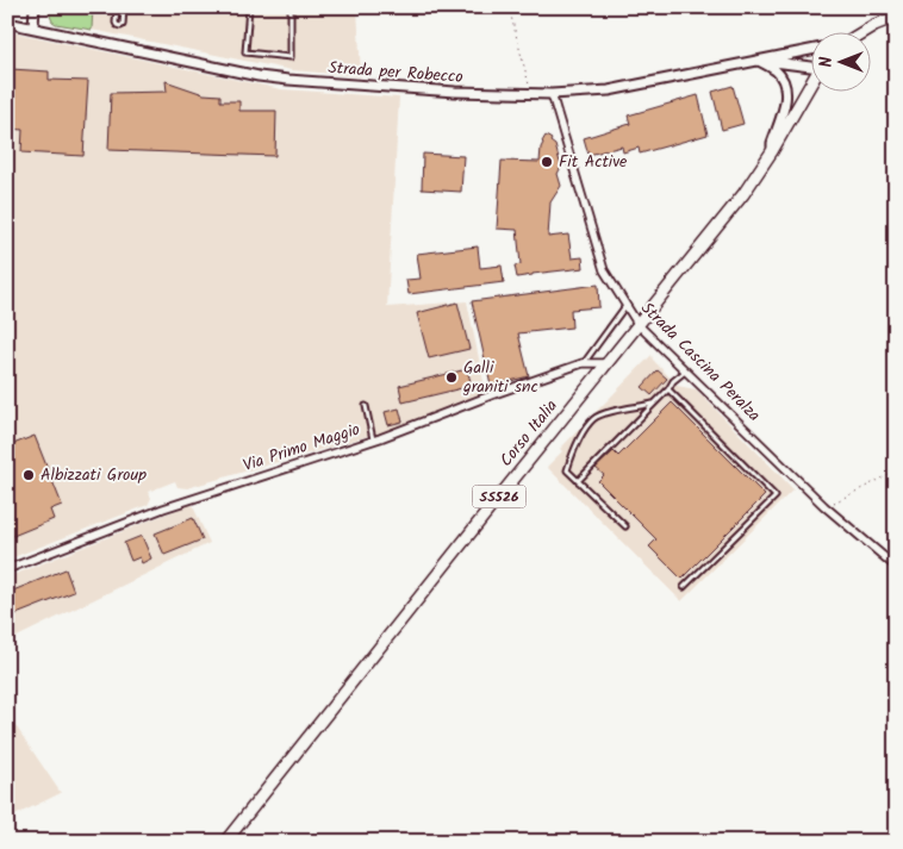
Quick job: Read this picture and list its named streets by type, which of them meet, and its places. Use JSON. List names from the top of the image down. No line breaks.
{"streets":{"main road":["Corso Italia","SS526"],"street":["Strada per Robecco","Strada Cascina Peralza","Via Primo Maggio"]},"crossings":[["Strada per Robecco","Strada Cascina Peralza"],["Strada Cascina Peralza","Corso Italia"],["Corso Italia","Via Primo Maggio"]],"places":["Fit Active","Galli graniti snc","Albizzati Group"],"north":"left"}
